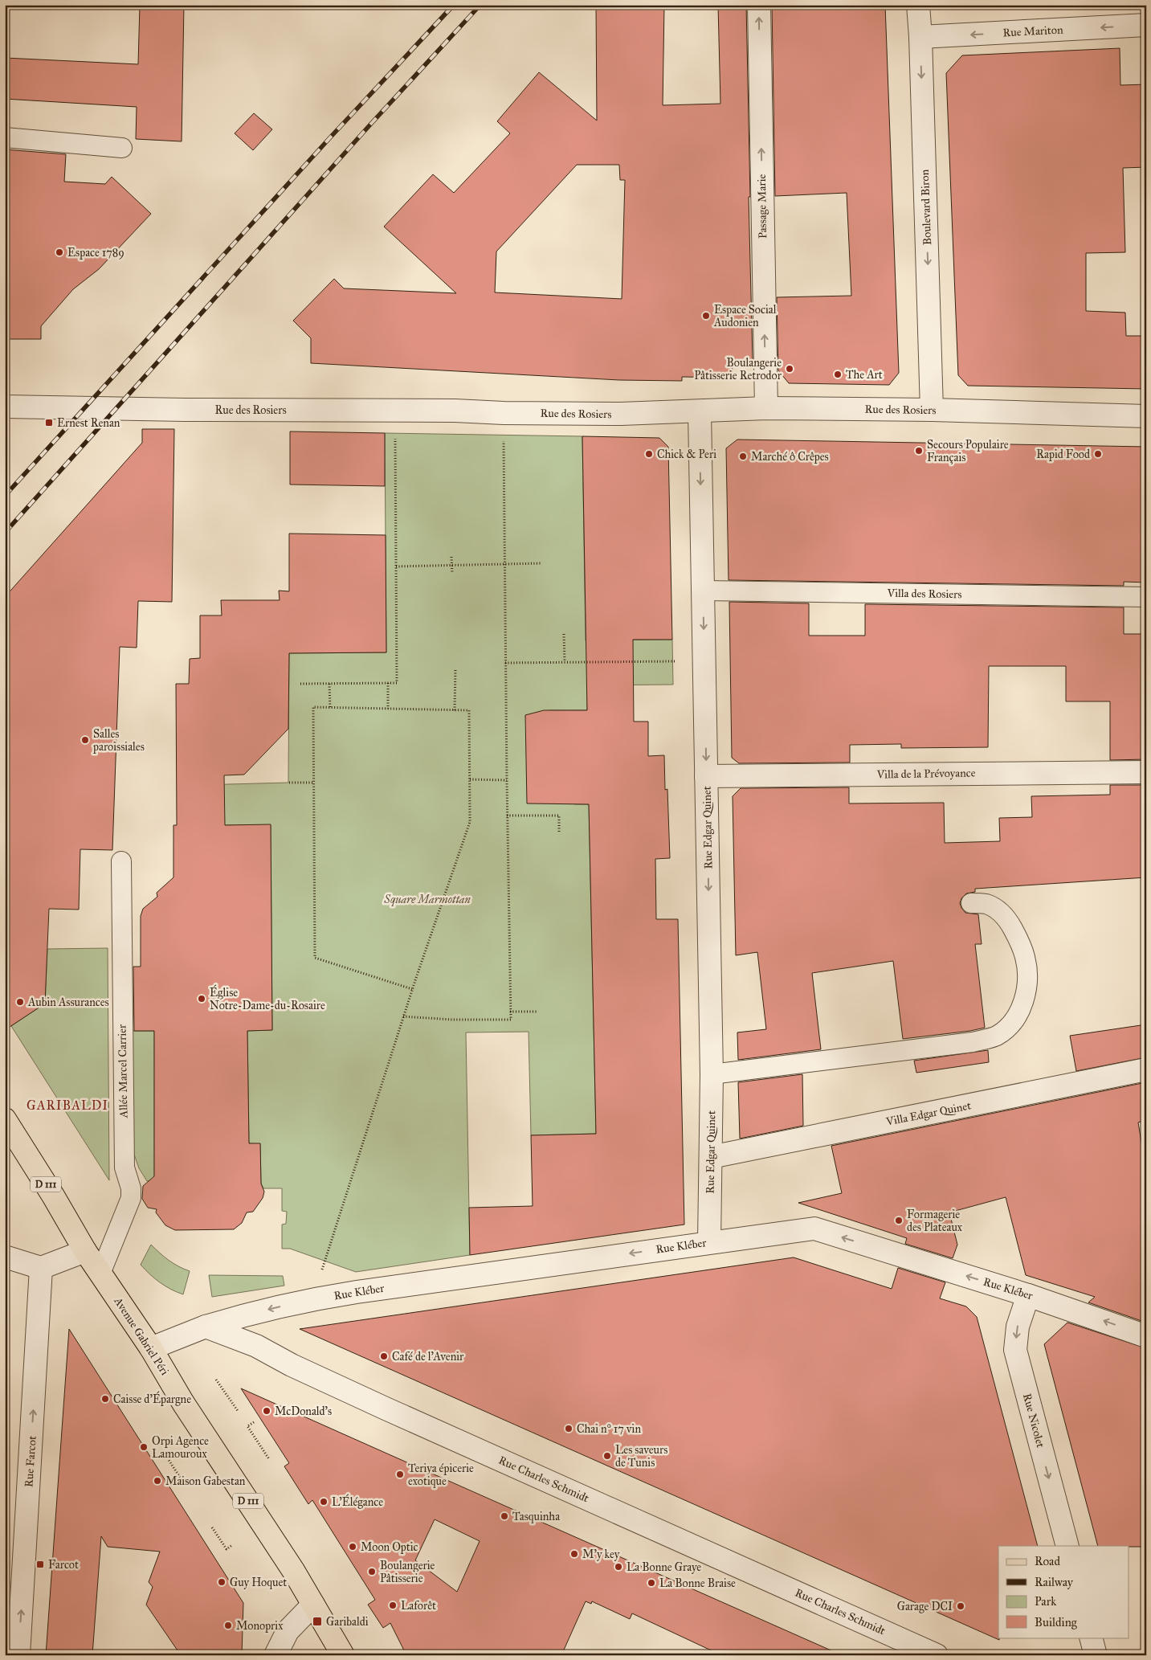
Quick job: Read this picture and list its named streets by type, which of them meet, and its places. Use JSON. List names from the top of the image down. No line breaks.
{"streets":{"main road":["D 111","Avenue Gabriel Péri"],"street":["Rue Mariton","Passage Marie","Boulevard Biron","Rue des Rosiers","Villa de la Prévoyance","Rue Edgar Quinet","Villa Edgar Quinet","Rue Kléber","Rue Nicolet","Rue Farcot","Rue Charles Schmidt"],"lane":["Villa des Rosiers","Allée Marcel Carrier"]},"crossings":[["Rue Mariton","Boulevard Biron"],["Passage Marie","Rue des Rosiers"],["Boulevard Biron","Rue des Rosiers"],["Rue des Rosiers","Rue Edgar Quinet"],["Villa des Rosiers","Rue Edgar Quinet"],["Villa de la Prévoyance","Rue Edgar Quinet"],["Rue Edgar Quinet","Villa Edgar Quinet"],["Rue Edgar Quinet","Rue Kléber"],["Allée Marcel Carrier","Avenue Gabriel Péri"],["Rue Kléber","Rue Nicolet"],["Rue Kléber","Rue Charles Schmidt"]],"one_way":["Rue Mariton","Passage Marie","Boulevard Biron","Rue Edgar Quinet","Rue Kléber","Rue Nicolet","Rue Farcot"],"districts":["GARIBALDI"],"parks":["Square Marmottan"],"places":{"other":["Espace 1789","Espace Social Audonien","Boulangerie Pâtisserie Retrodor","The Art","Secours Populaire Français","Chick & Peri","Rapid Food","Marché ô Crêpes","Salles paroissiales","Église Notre-Dame-du-Rosaire","Aubin Assurances","Formagerie des Plateaux","Café de l'Avenir","Caisse d'Épargne","McDonald's","Chai n° 17 vin","Orpi Agence Lamouroux","Les saveurs de Tunis","Teriya épicerie exotique","Maison Gabestan","L'Élégance","Tasquinha","Moon Optic","M'y key","La Bonne Graye","Boulangerie Pâtisserie","Guy Hoquet","La Bonne Braise","Laforêt","Garage DCI","Monoprix"],"transit":["Ernest Renan","Farcot","Garibaldi"]},"legend":["Road","Railway","Park","Building"]}
